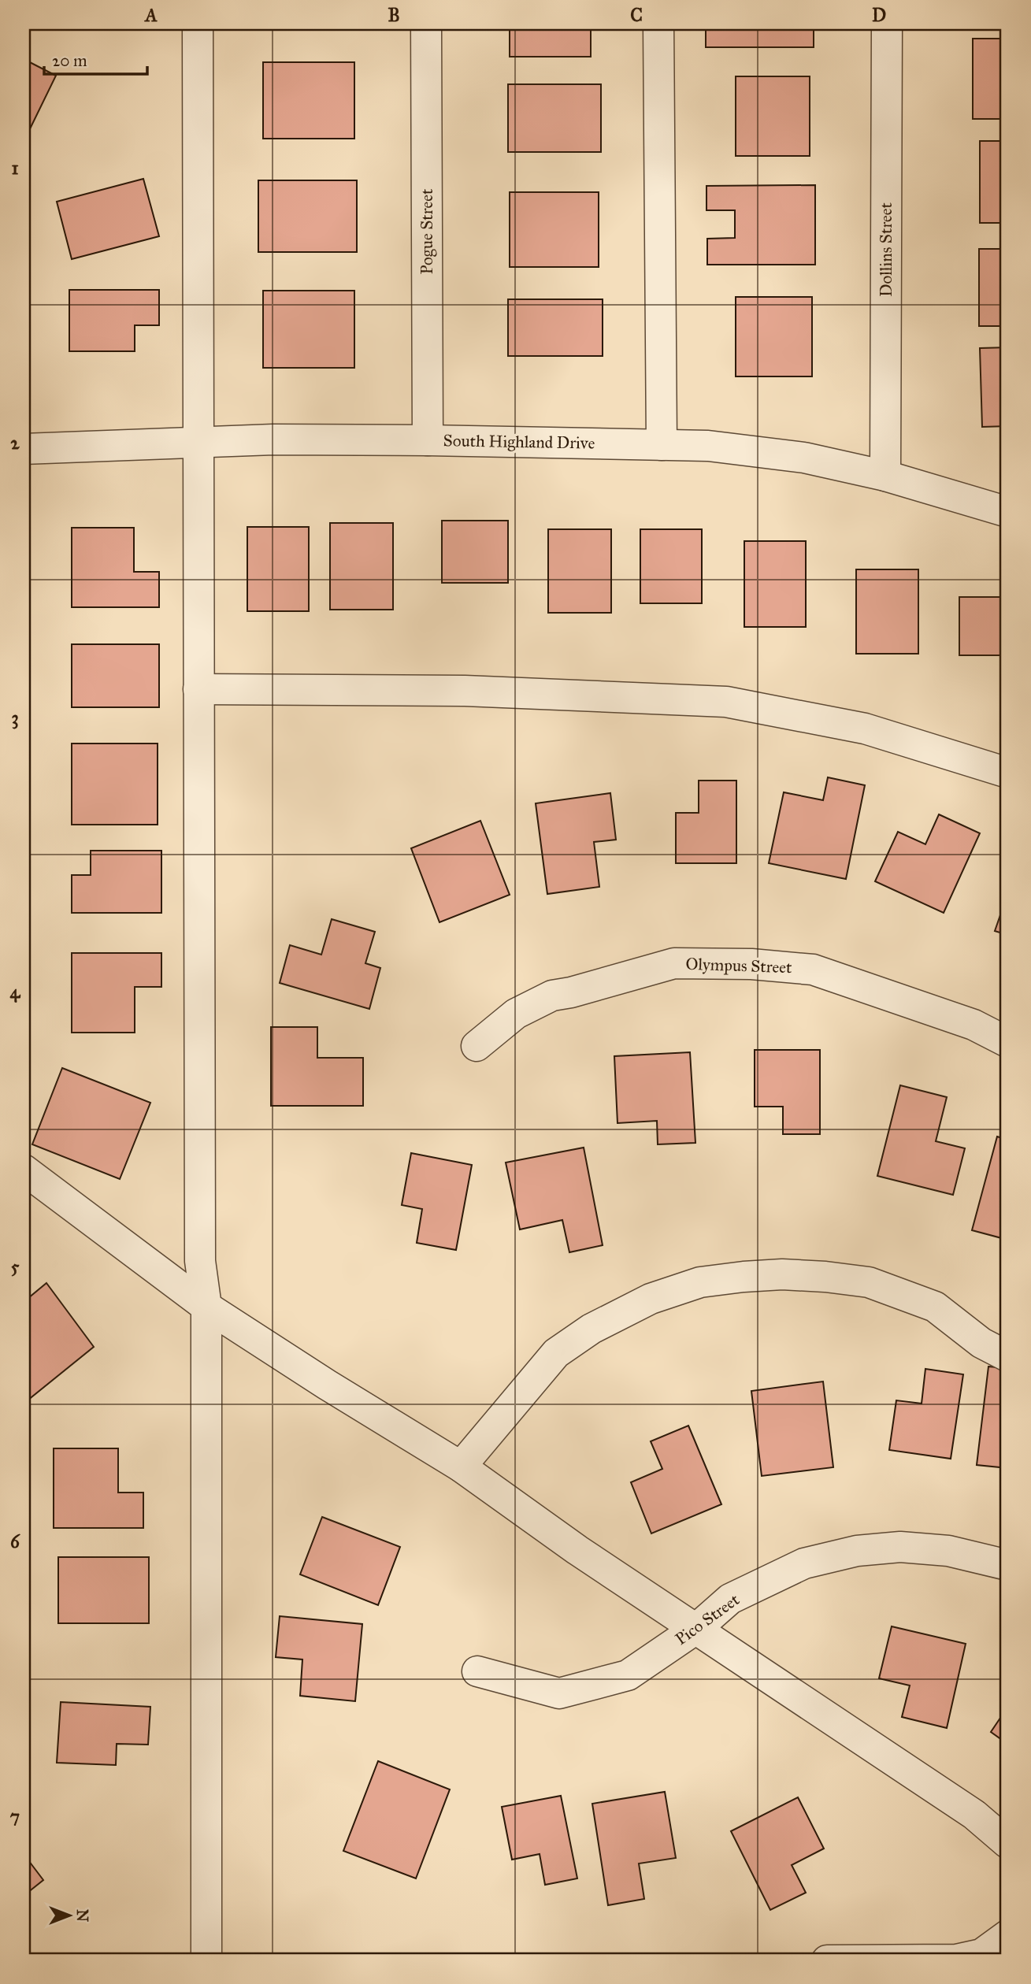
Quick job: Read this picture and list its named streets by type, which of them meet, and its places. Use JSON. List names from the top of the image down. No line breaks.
{"streets":{"street":["Pogue Street","Dollins Street","South Highland Drive","Olympus Street","Pico Street"]},"crossings":[["Pogue Street","South Highland Drive"],["Dollins Street","South Highland Drive"]],"scale_bar":"20 m","north":"right","grid":{"columns":["A","B","C","D"],"rows":["1","2","3","4","5","6","7"]}}
